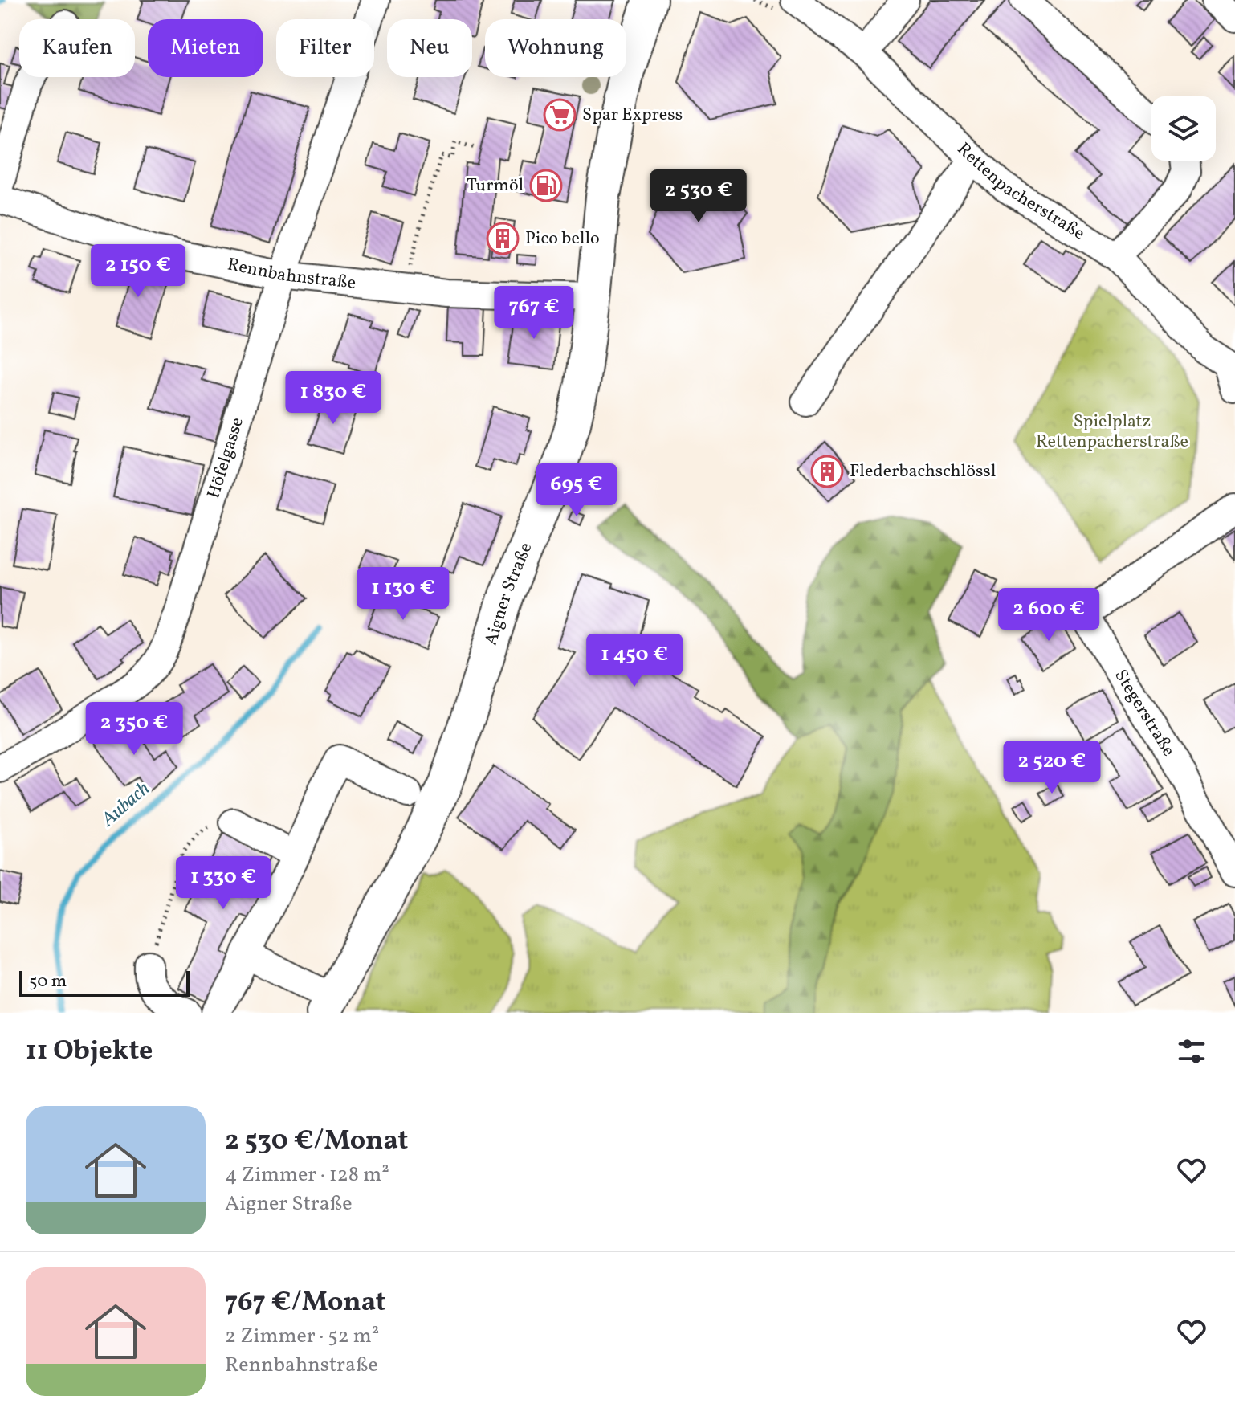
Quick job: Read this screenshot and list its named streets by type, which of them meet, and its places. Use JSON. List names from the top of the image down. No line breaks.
{"streets":{"main road":["Aigner Straße"],"street":["Rettenpacherstraße","Rennbahnstraße","Höfelgasse","Stegerstraße"]},"crossings":[["Rennbahnstraße","Höfelgasse"],["Rennbahnstraße","Aigner Straße"]],"water":["Aubach"],"parks":["Spielplatz Rettenpacherstraße"],"places":{"supermarket":["Spar Express"],"fuel station":["Turmöl"],"building":["Pico bello","Flederbachschlössl"]},"scale_bar":"50 m","page":{"chip":["Kaufen","Mieten","Filter","Neu","Wohnung"],"price":["2 530 €","2 150 €","767 €","1 830 €","695 €","1 130 €","2 600 €","1 450 €","2 350 €","2 520 €","1 330 €"],"scale":"50 m","heading":"11 Objekte","list":[{"name":"2 530 €/Monat","note":"4 Zimmer · 128 m² · Aigner Straße"},{"name":"767 €/Monat","note":"2 Zimmer · 52 m² · Rennbahnstraße"}]}}
